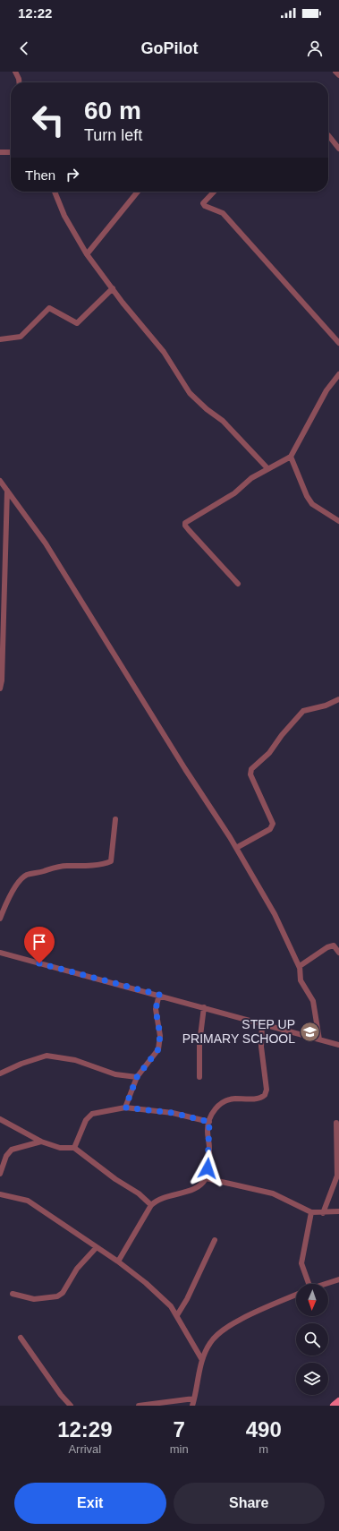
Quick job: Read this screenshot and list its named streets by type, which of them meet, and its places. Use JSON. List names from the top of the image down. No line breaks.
{"places":{"school or university":["STEP UP PRIMARY SCHOOL"]},"north":"bottom","page":{"status":"12:22","header":"GoPilot","turn":["60 m","Turn left"],"then":"Then","eta":["12:29","Arrival","7","min","490","m"],"buttons":["Exit","Share"]}}
